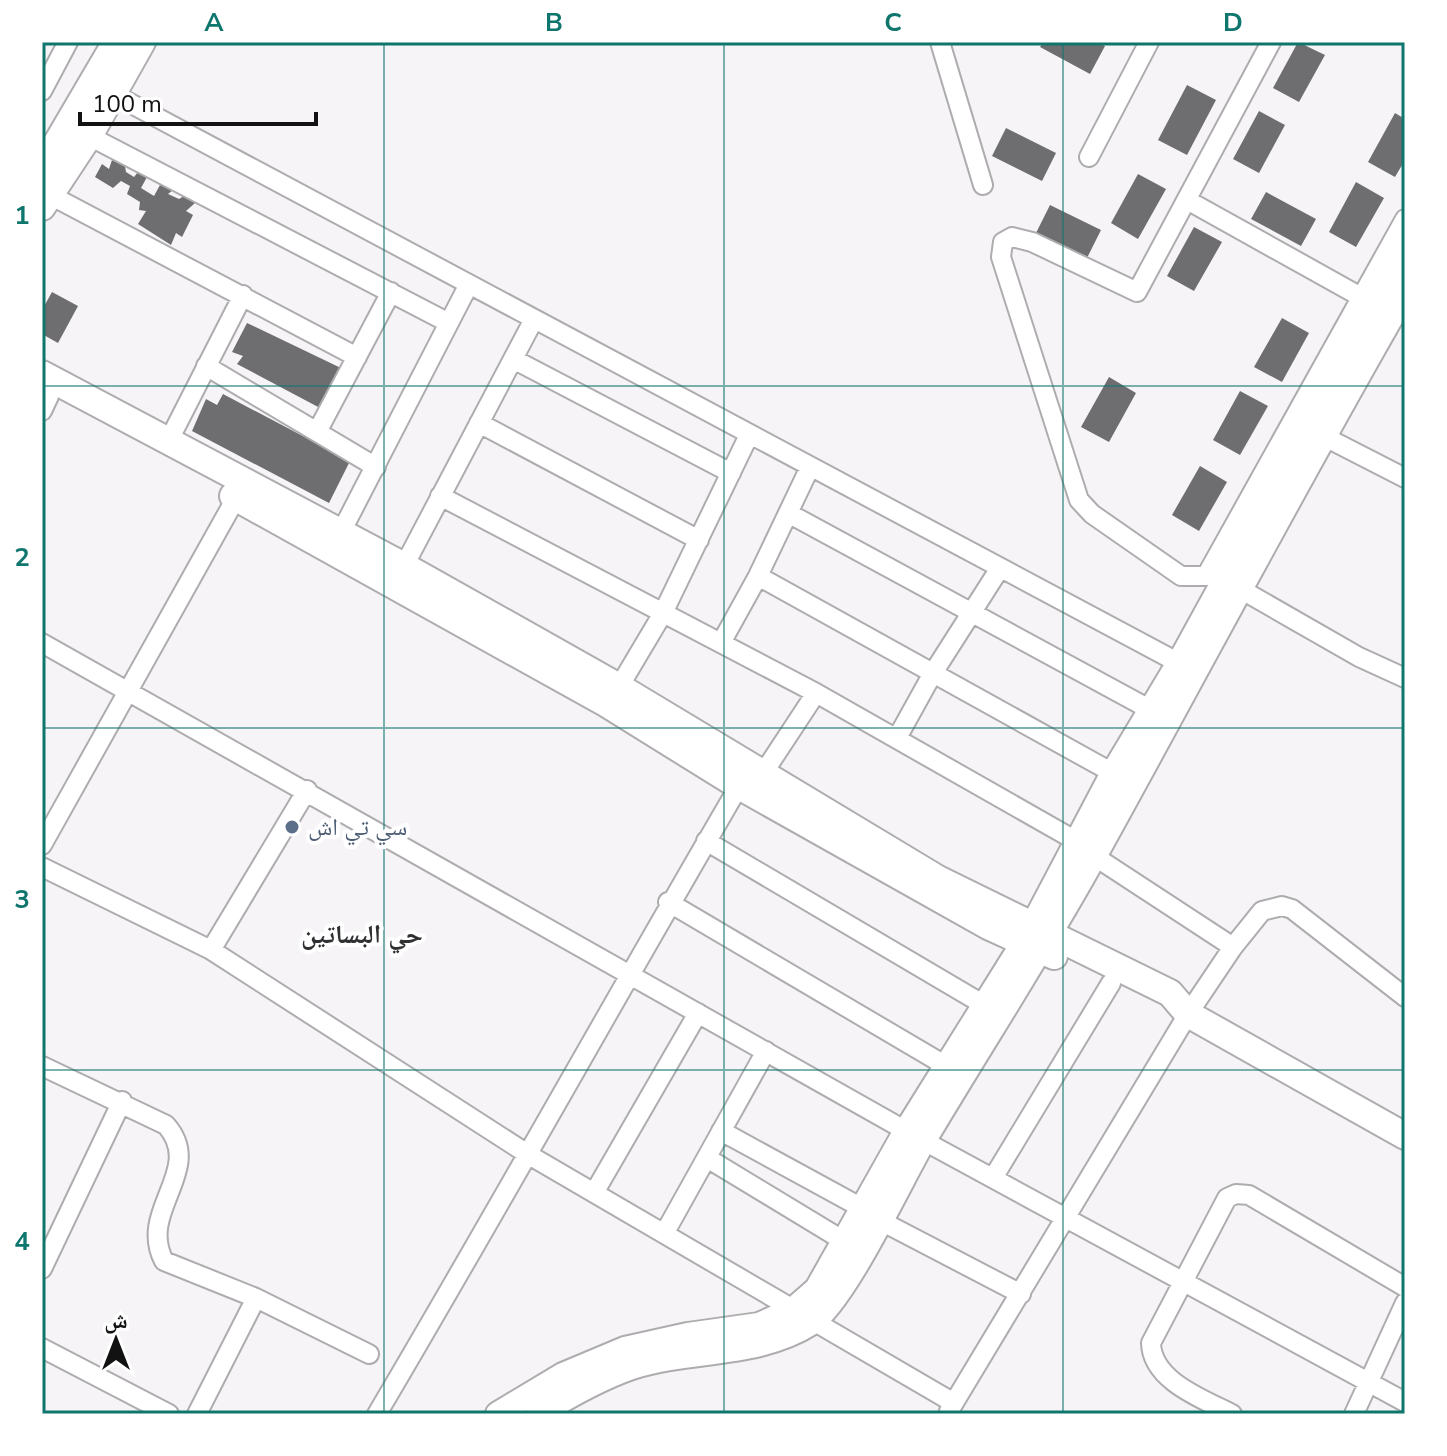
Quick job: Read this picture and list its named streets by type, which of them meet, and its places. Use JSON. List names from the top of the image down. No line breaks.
{"districts":["حي البساتين"],"places":["سي تي اش"],"scale_bar":"100 m","north":"top","grid":{"columns":["A","B","C","D"],"rows":["1","2","3","4"]}}
